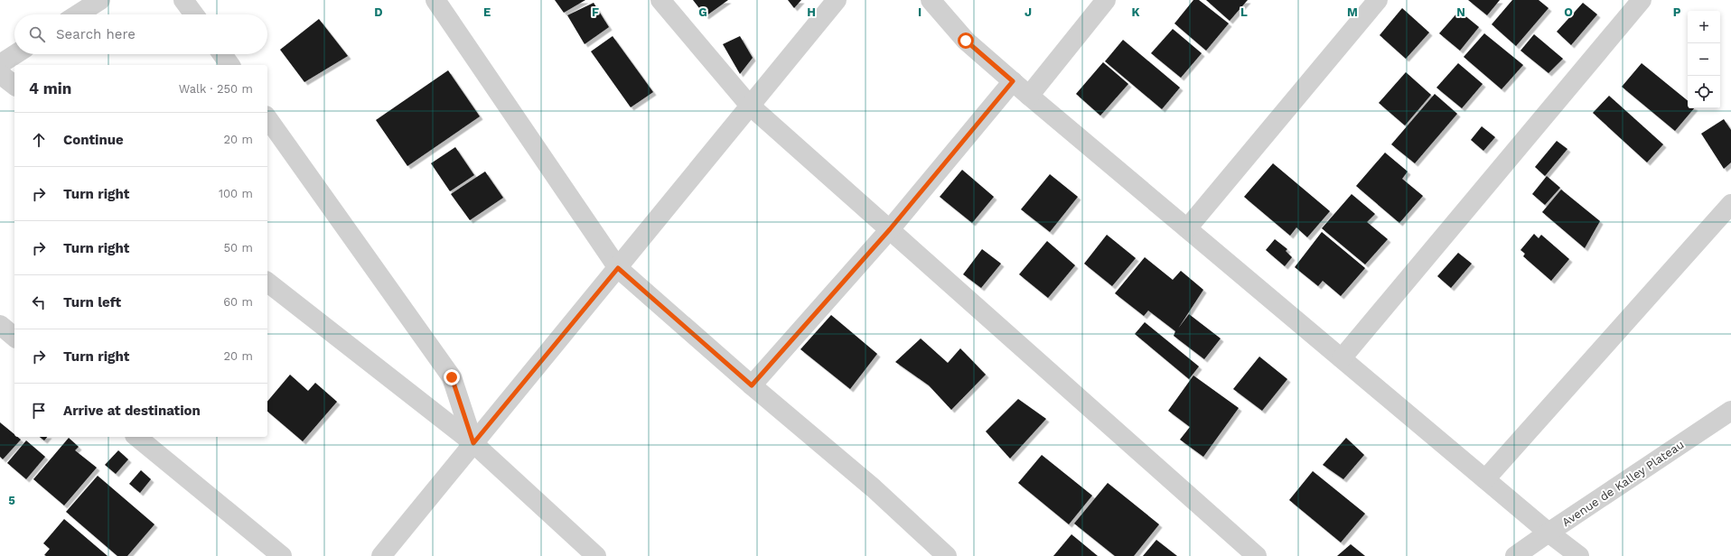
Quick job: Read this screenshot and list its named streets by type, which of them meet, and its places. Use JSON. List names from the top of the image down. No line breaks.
{"streets":{"street":["Avenue de Kalley Plateau"]},"page":{"map_buttons":["+","−"],"search":"Search here","heading":["4 min","Walk · 250 m"],"list":[["Continue","20 m"],["Turn right","100 m"],["Turn right","50 m"],["Turn left","60 m"],["Turn right","20 m"],"Arrive at destination"]},"grid":{"columns":["D","E","F","G","H","I","J","K","L","M","N","O","P"],"rows":["5"]}}
